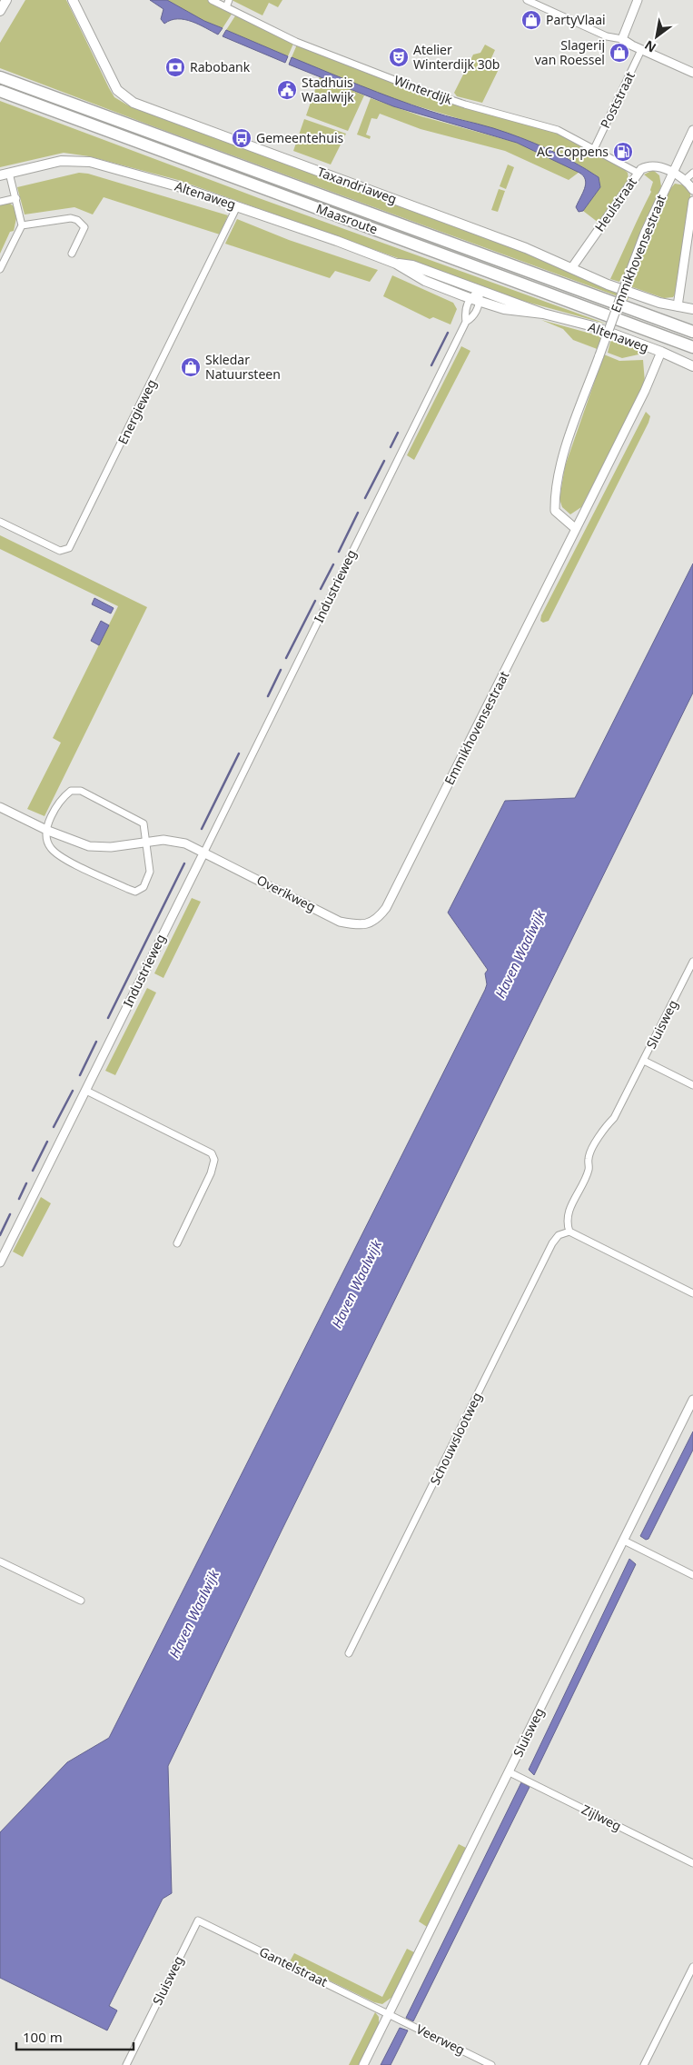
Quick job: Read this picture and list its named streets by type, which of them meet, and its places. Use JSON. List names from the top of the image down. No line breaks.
{"streets":{"highway":["Maasroute"],"main road":["Taxandriaweg","Altenaweg"],"street":["Winterdijk","Poststraat","Heulstraat","Emmikhovensestraat","Energieweg","Industrieweg","Overikweg","Sluisweg","Schouwslootweg","Zijlweg","Gantelstraat","Veerweg"]},"crossings":[["Winterdijk","Poststraat"],["Winterdijk","Heulstraat"],["Taxandriaweg","Heulstraat"],["Altenaweg","Emmikhovensestraat"],["Altenaweg","Energieweg"],["Altenaweg","Industrieweg"],["Heulstraat","Emmikhovensestraat"],["Emmikhovensestraat","Overikweg"],["Industrieweg","Overikweg"],["Sluisweg","Zijlweg"],["Sluisweg","Gantelstraat"],["Sluisweg","Veerweg"],["Gantelstraat","Veerweg"]],"water":["Haven Waalwijk"],"places":{"shop":["PartyVlaai","Slagerij van Roessel","Skledar Natuursteen"],"theatre":["Atelier Winterdijk 30b"],"bank":["Rabobank"],"public building":["Stadhuis Waalwijk"],"bus stop":["Gemeentehuis"],"fuel station":["AC Coppens"]},"scale_bar":"100 m","north":"bottom left"}
